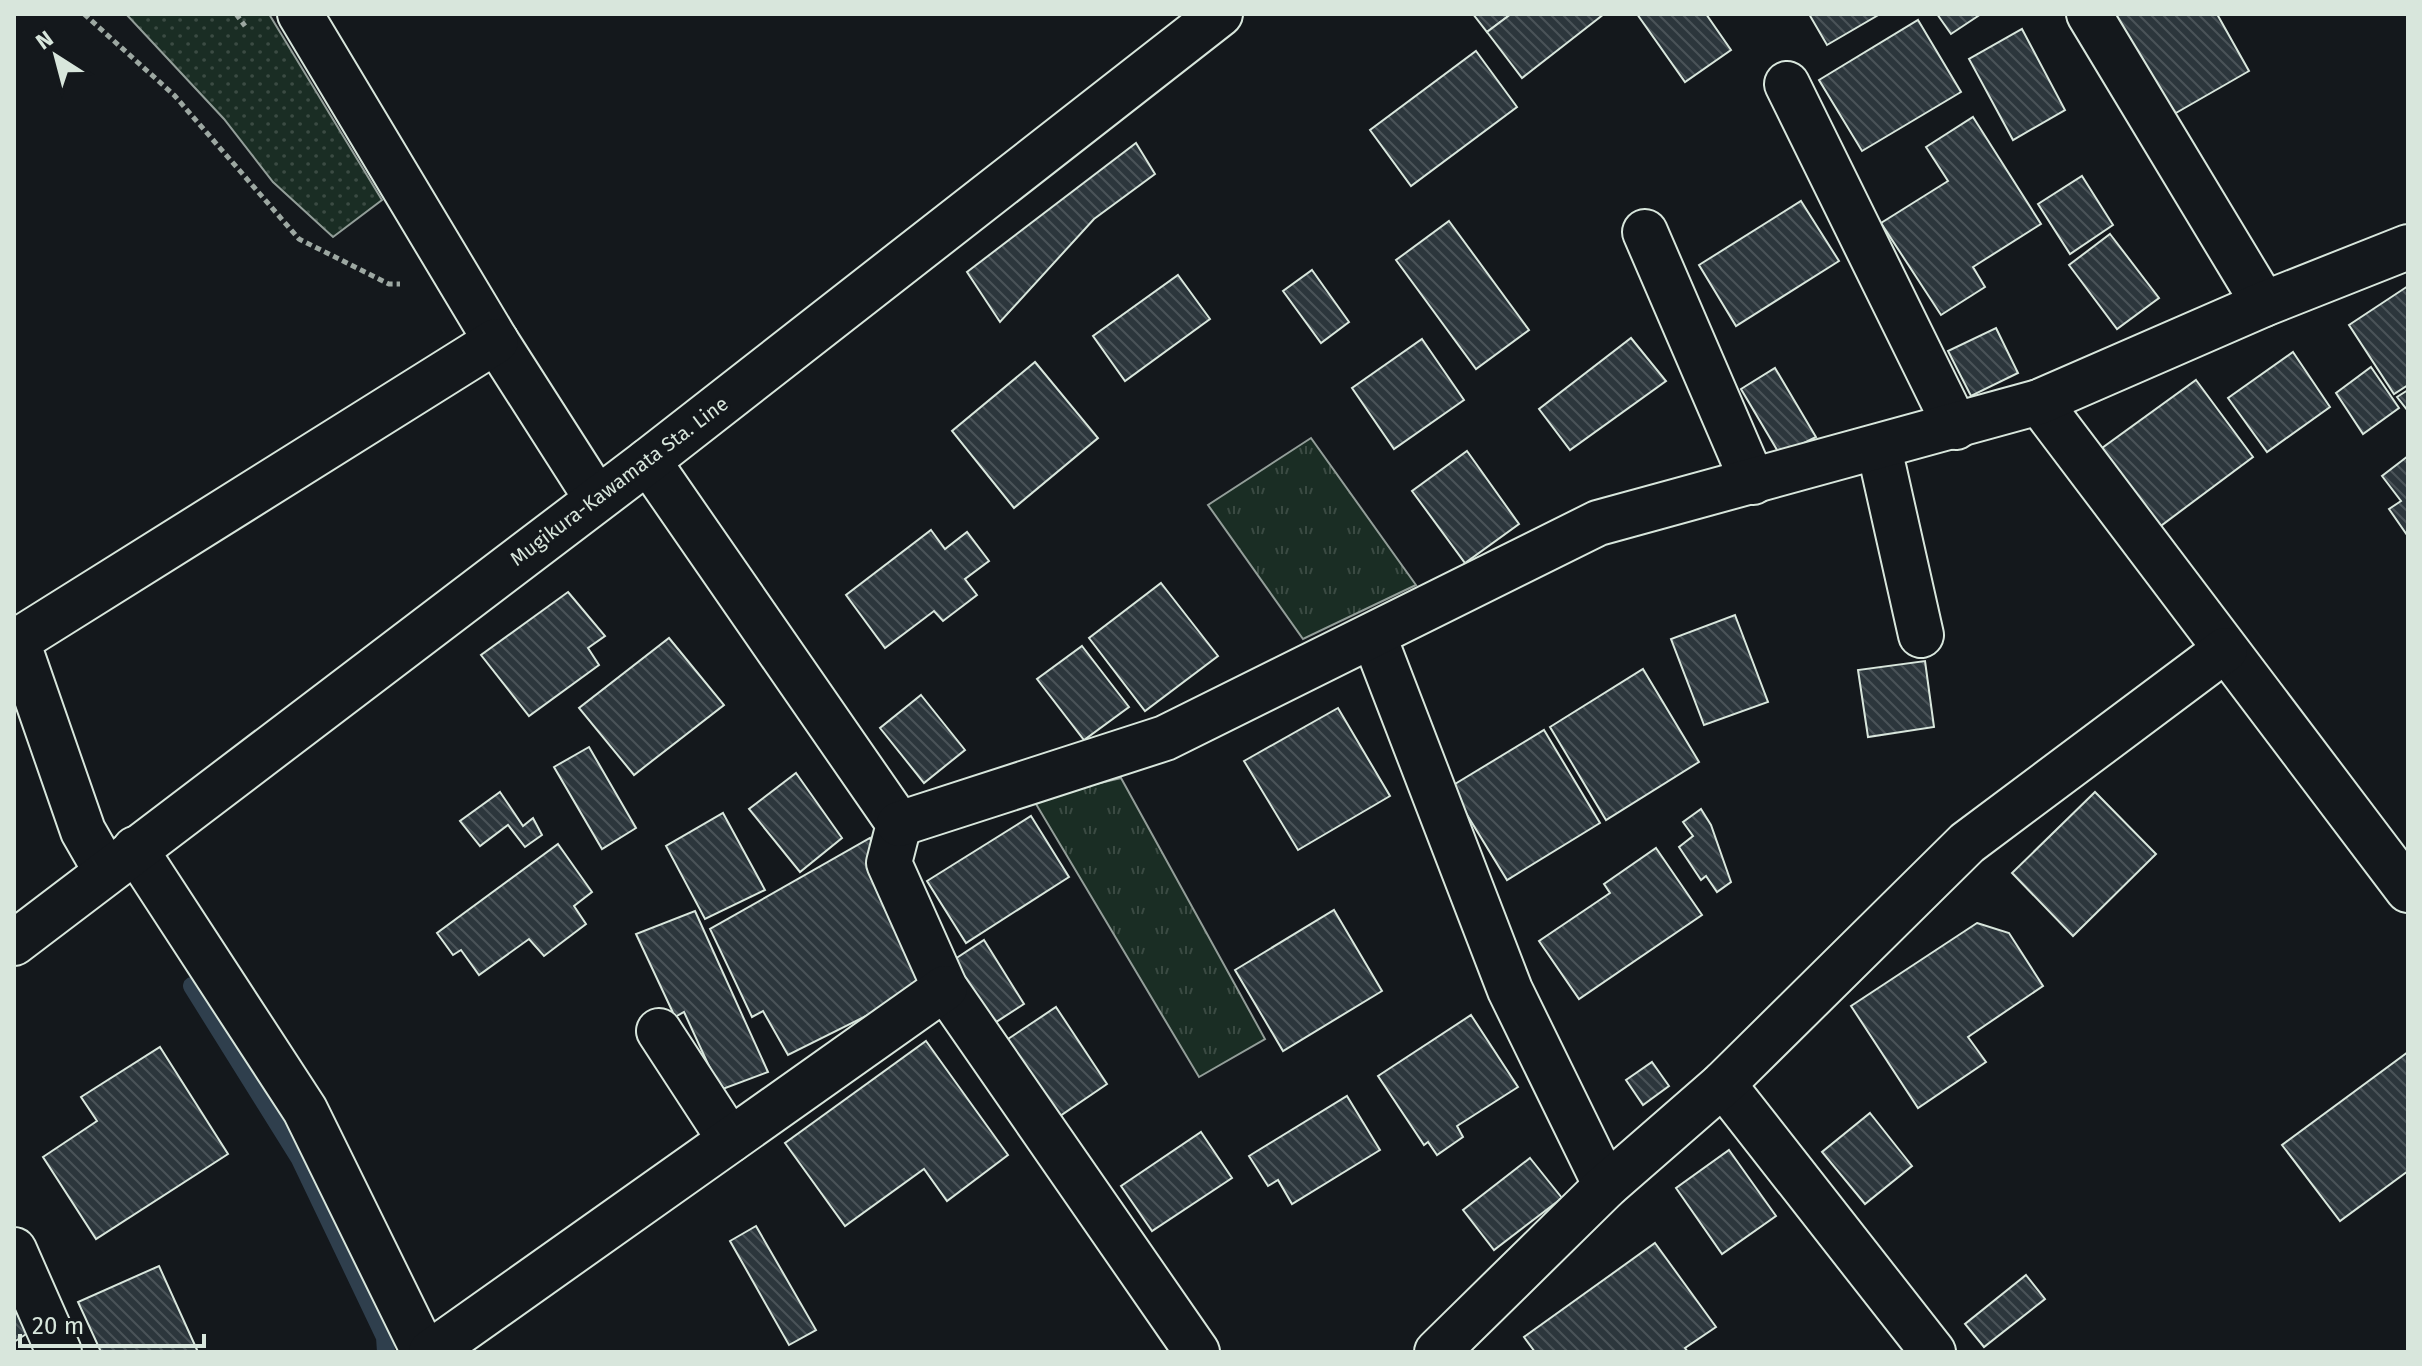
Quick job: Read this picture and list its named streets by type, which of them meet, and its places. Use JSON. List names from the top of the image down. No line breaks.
{"streets":{"street":["Mugikura-Kawamata Sta. Line"]},"scale_bar":"20 m","north":"top left"}
